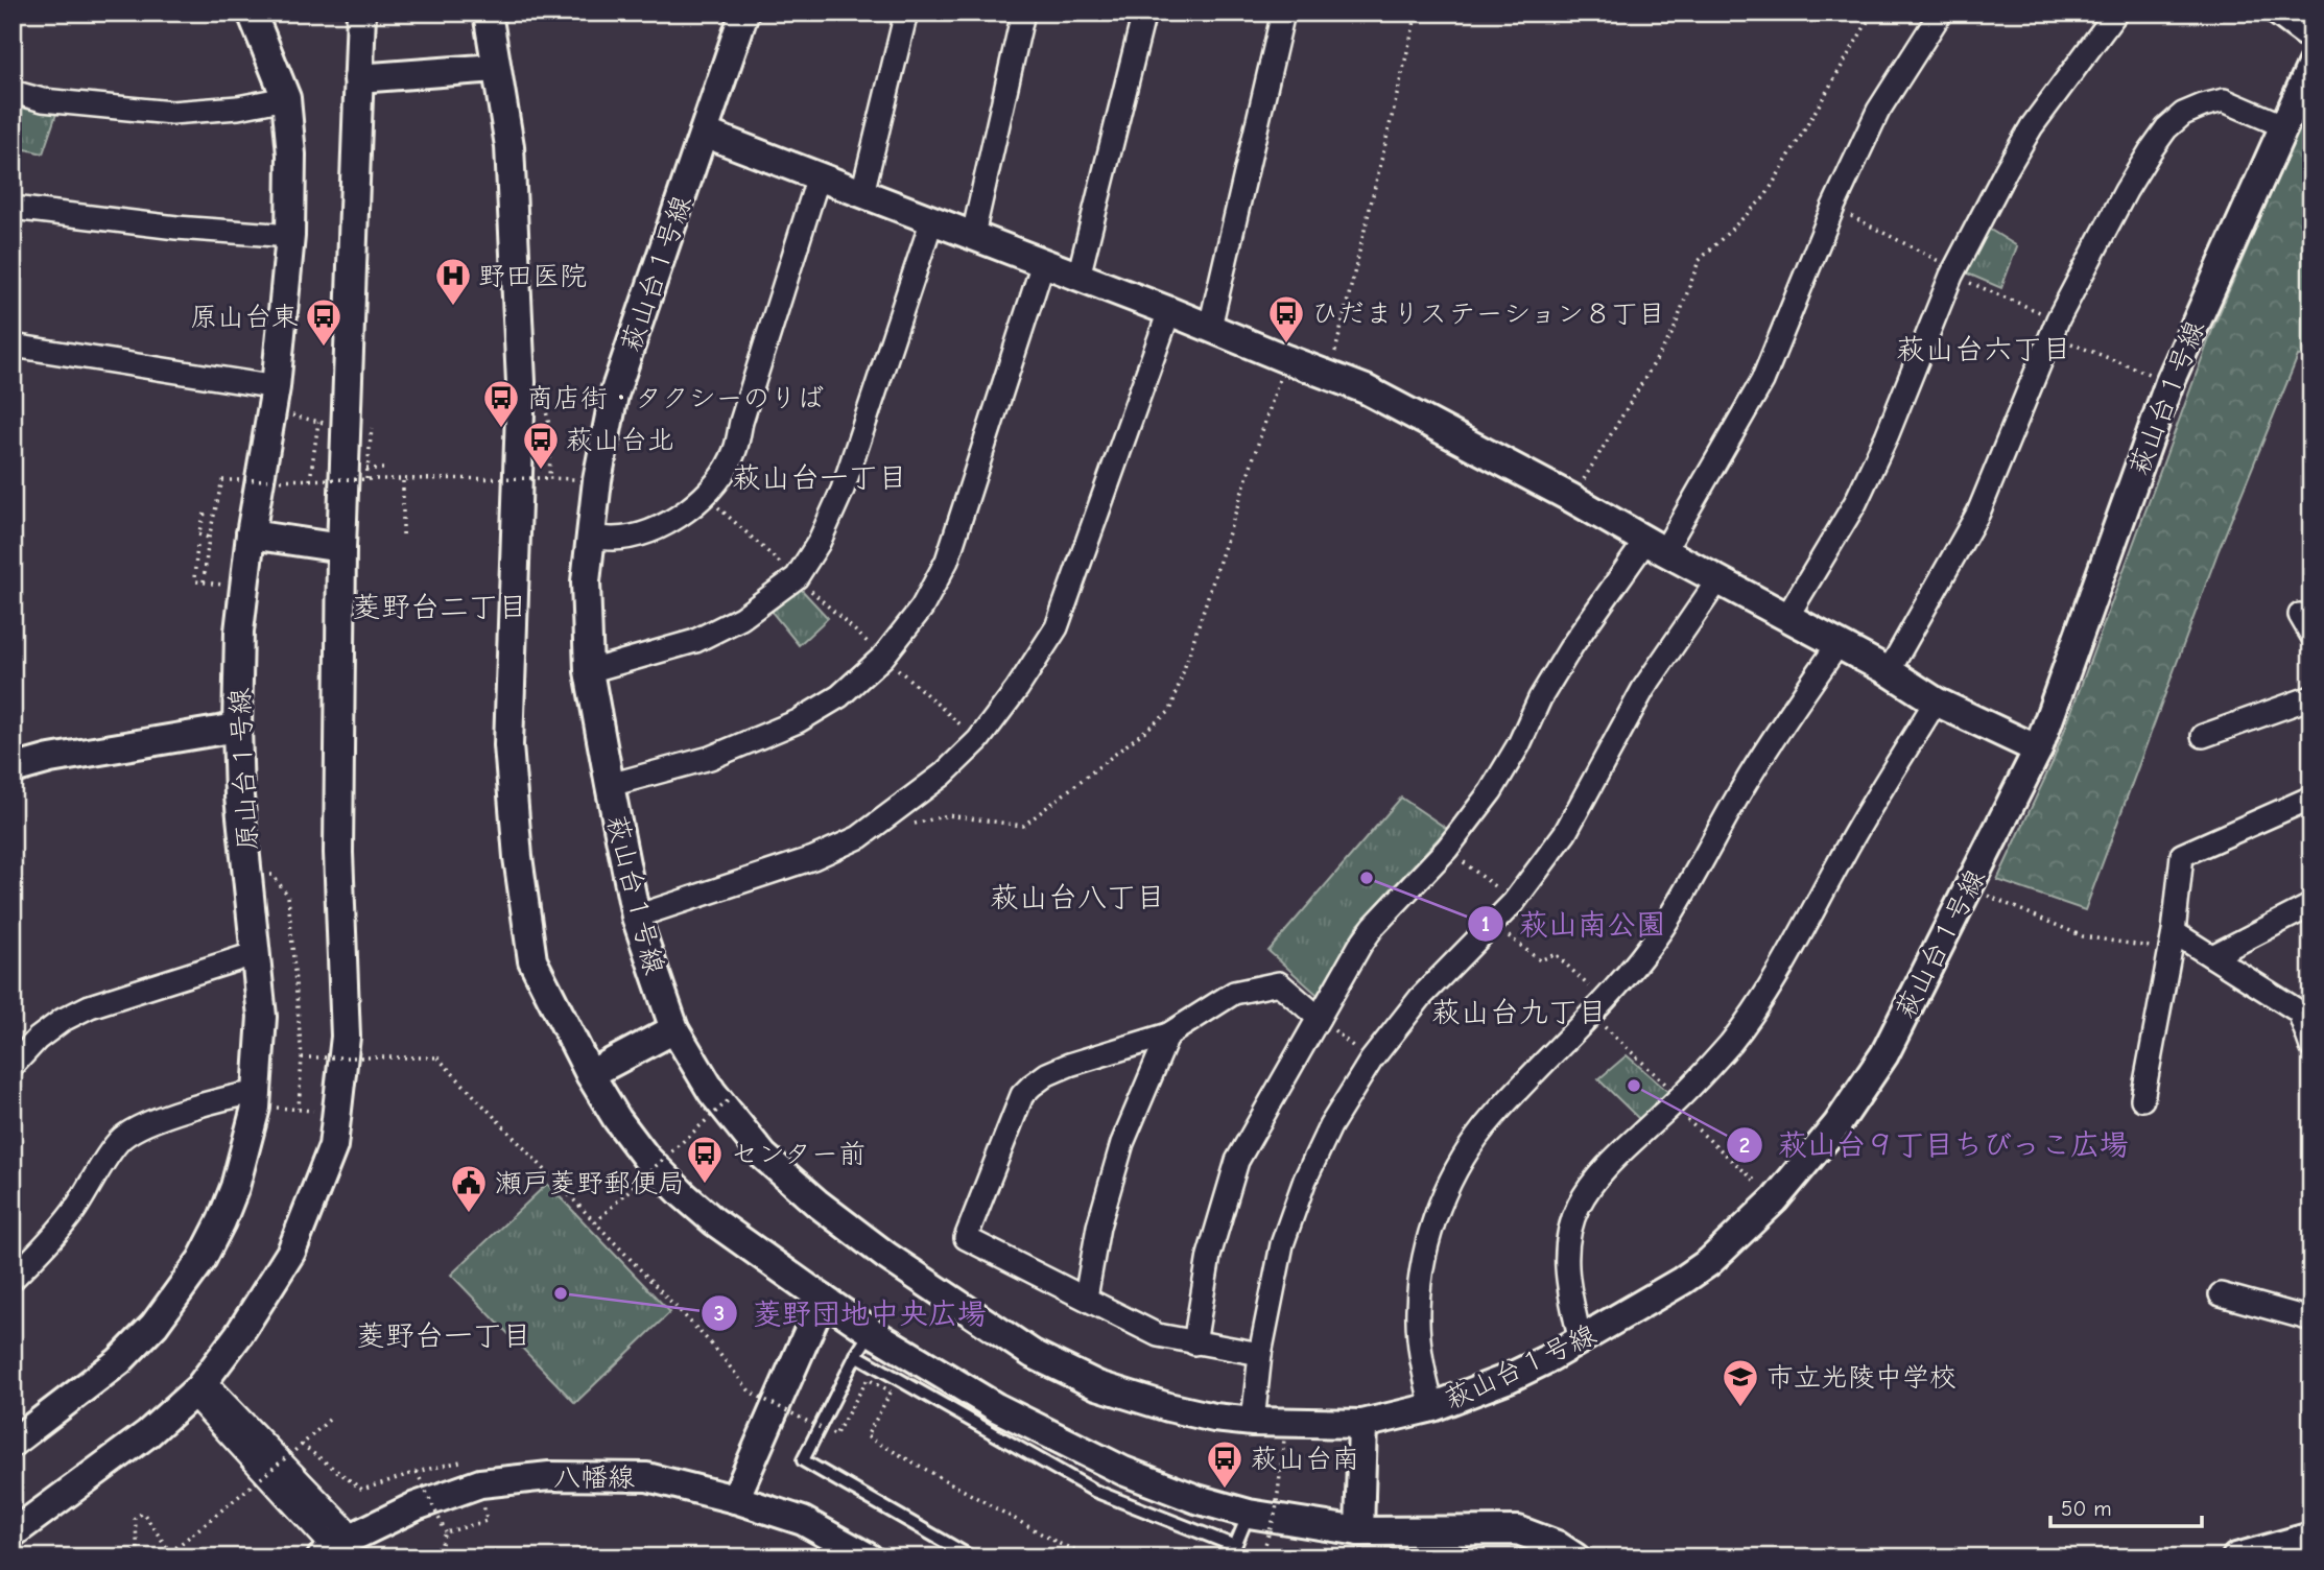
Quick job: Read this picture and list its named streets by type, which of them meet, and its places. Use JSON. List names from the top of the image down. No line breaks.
{"streets":{"street":["萩山台１号線","原山台１号線","八幡線"]},"districts":["萩山台六丁目","萩山台一丁目","菱野台二丁目","萩山台八丁目","萩山台九丁目","菱野台一丁目"],"places":{"hospital":["野田医院"],"bus stop":["ひだまりステーション８丁目","原山台東","商店街・タクシーのりば","萩山台北","センター前","萩山台南"],"other":["萩山南公園","萩山台９丁目ちびっこ広場","菱野団地中央広場"],"public building":["瀬戸菱野郵便局"],"school or university":["市立光陵中学校"]},"scale_bar":"50 m"}
